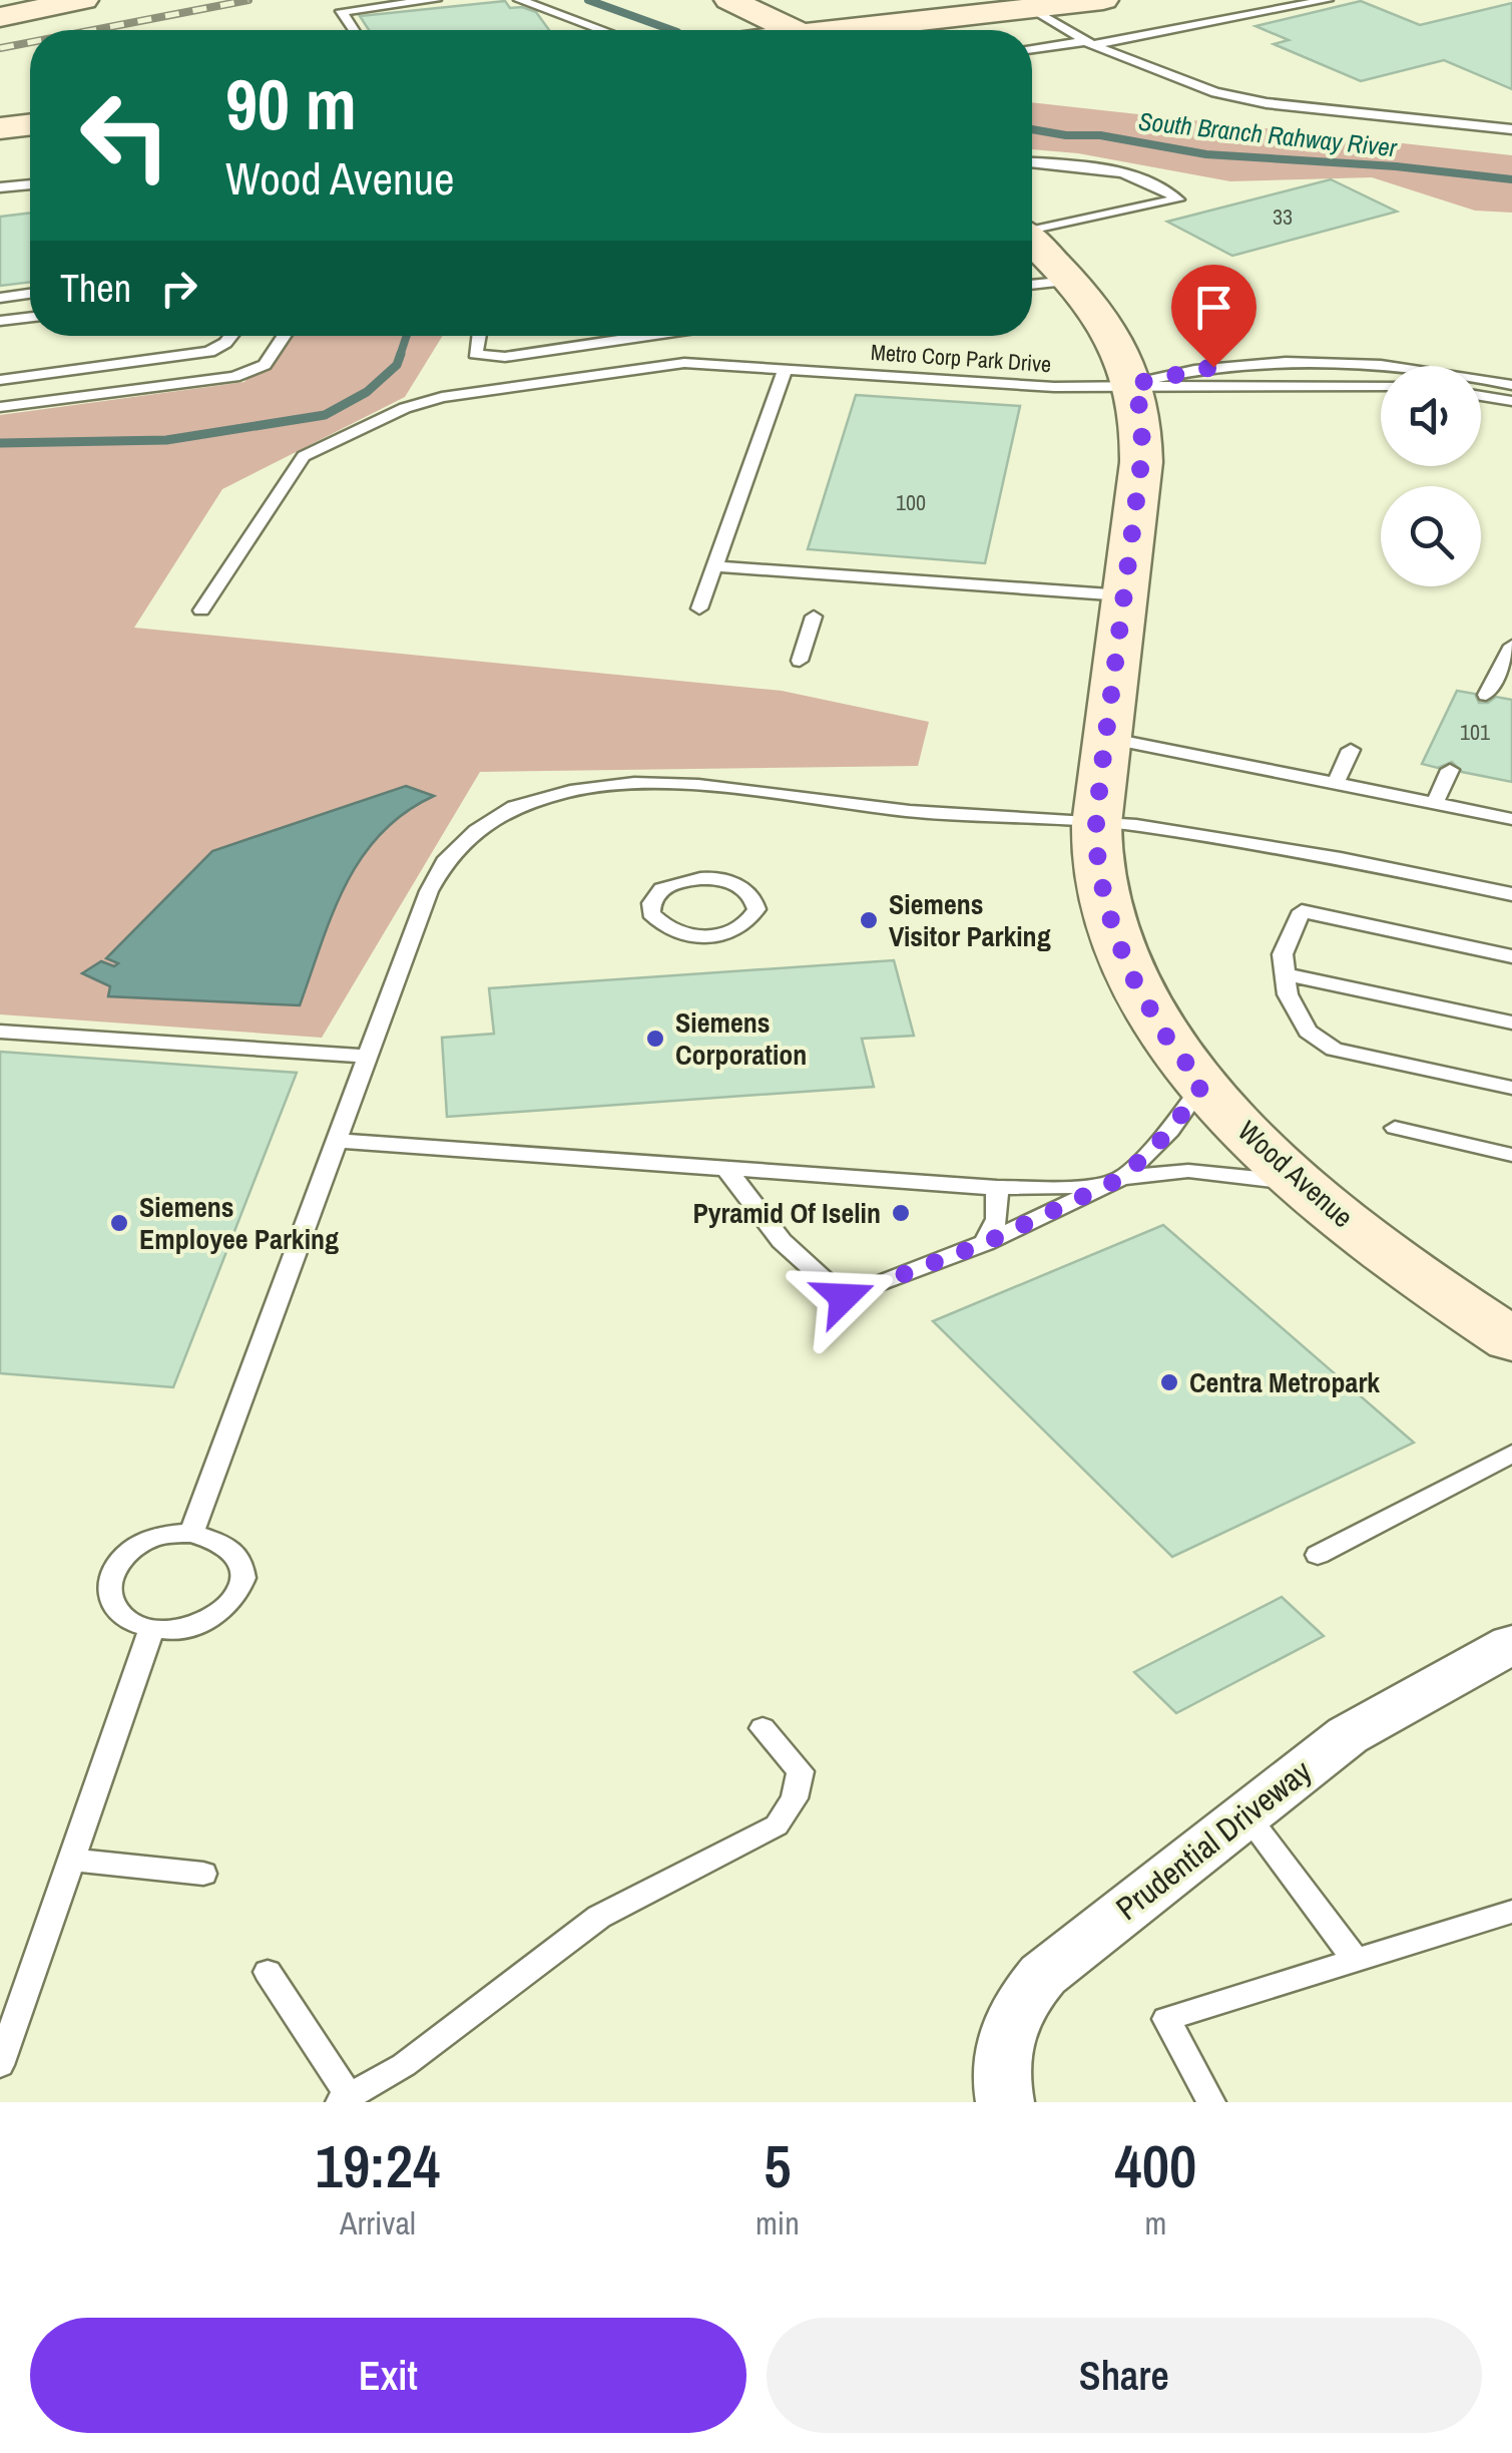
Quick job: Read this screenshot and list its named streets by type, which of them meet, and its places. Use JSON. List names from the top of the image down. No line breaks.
{"streets":{"street":["Wood Avenue","Prudential Driveway"],"lane":["Metro Corp Park Drive"]},"crossings":[["Metro Corp Park Drive","Wood Avenue"]],"water":["South Branch Rahway River"],"places":["Siemens Visitor Parking","Siemens Corporation","Pyramid Of Iselin","Siemens Employee Parking","Centra Metropark"],"house_numbers":["33","100","101"],"page":{"turn":["90 m","Wood Avenue"],"then":"Then","eta":["19:24","Arrival","5","min","400","m"],"buttons":["Exit","Share"]}}
